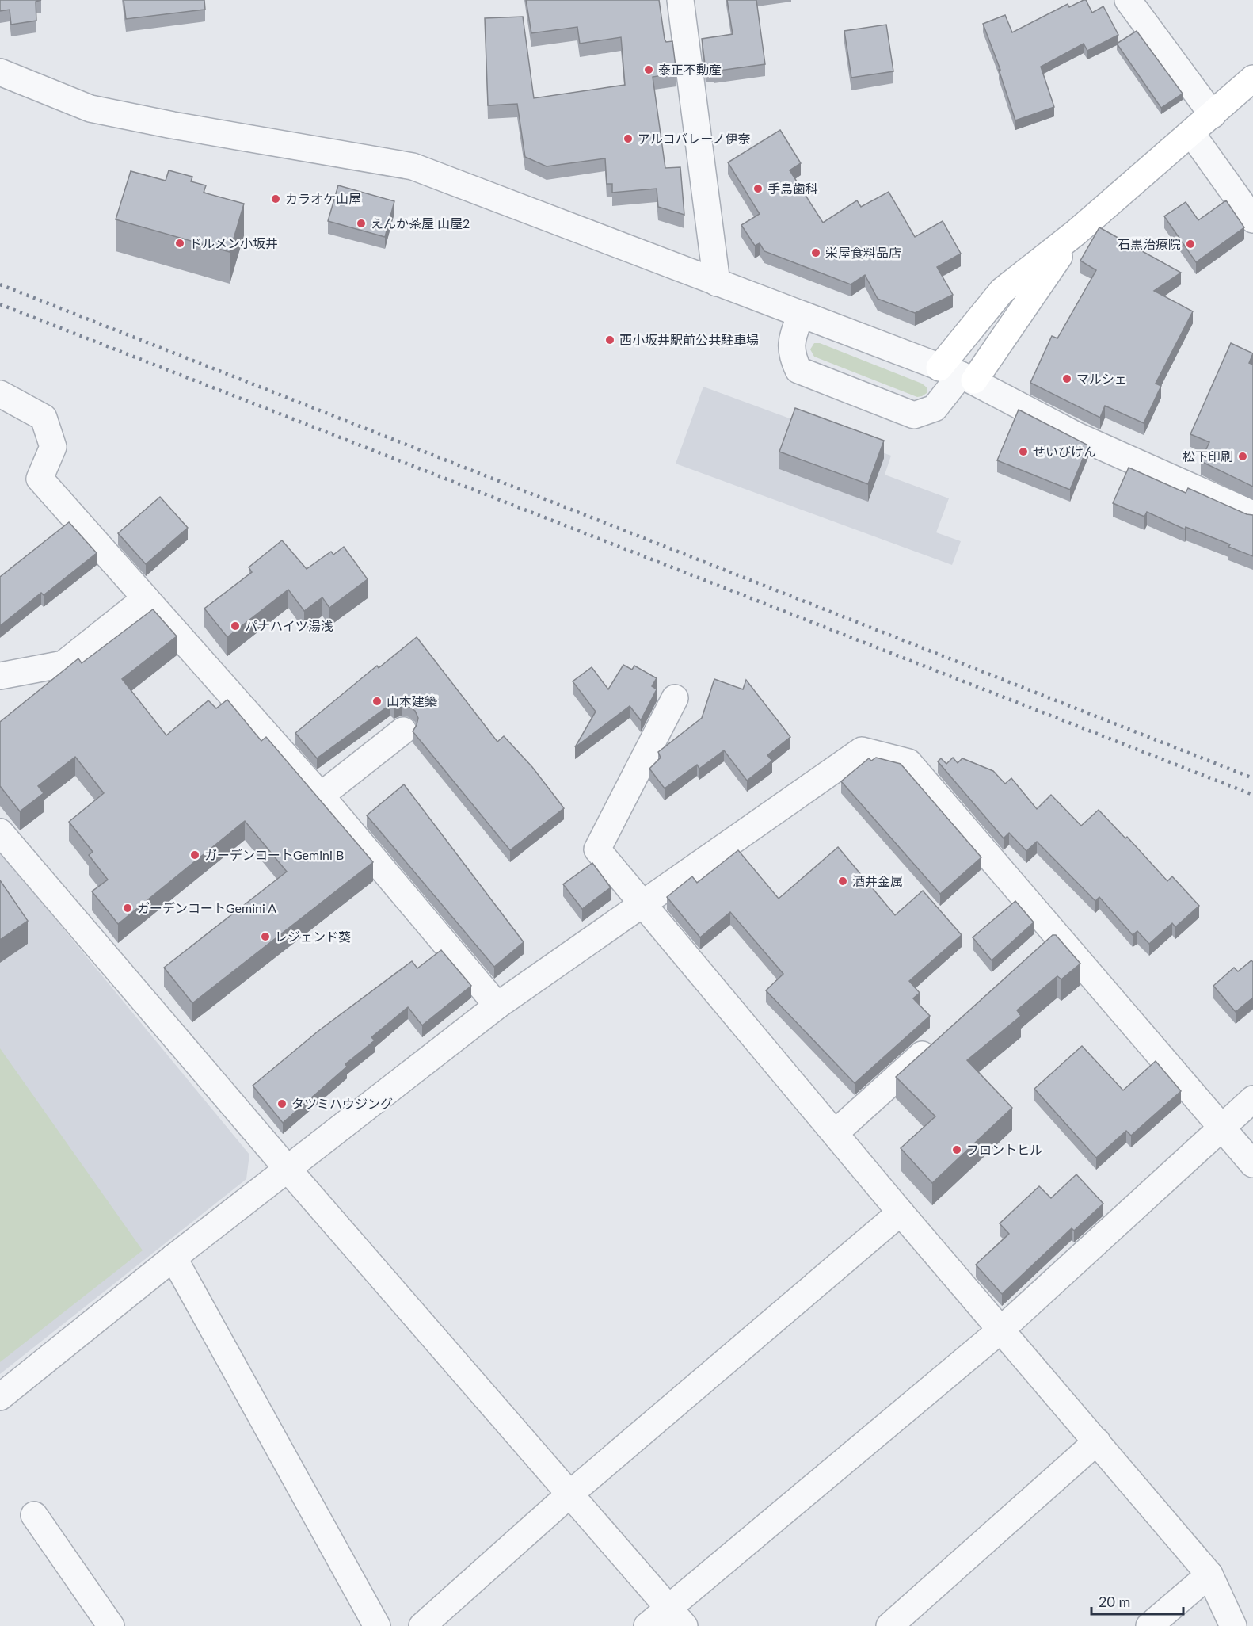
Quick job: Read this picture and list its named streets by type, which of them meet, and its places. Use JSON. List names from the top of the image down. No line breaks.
{"places":["泰正不動産","アルコバレーノ伊奈","手島歯科","カラオケ山屋","えんか茶屋 山屋2","ドルメン小坂井","石黒治療院","栄屋食料品店","西小坂井駅前公共駐車場","マルシェ","せいびけん","松下印刷","パナハイツ湯浅","山本建築","ガーデンコートGemini B","酒井金属","ガーデンコートGemini A","レジェンド葵","タツミハウジング","フロントヒル"],"scale_bar":"20 m"}
